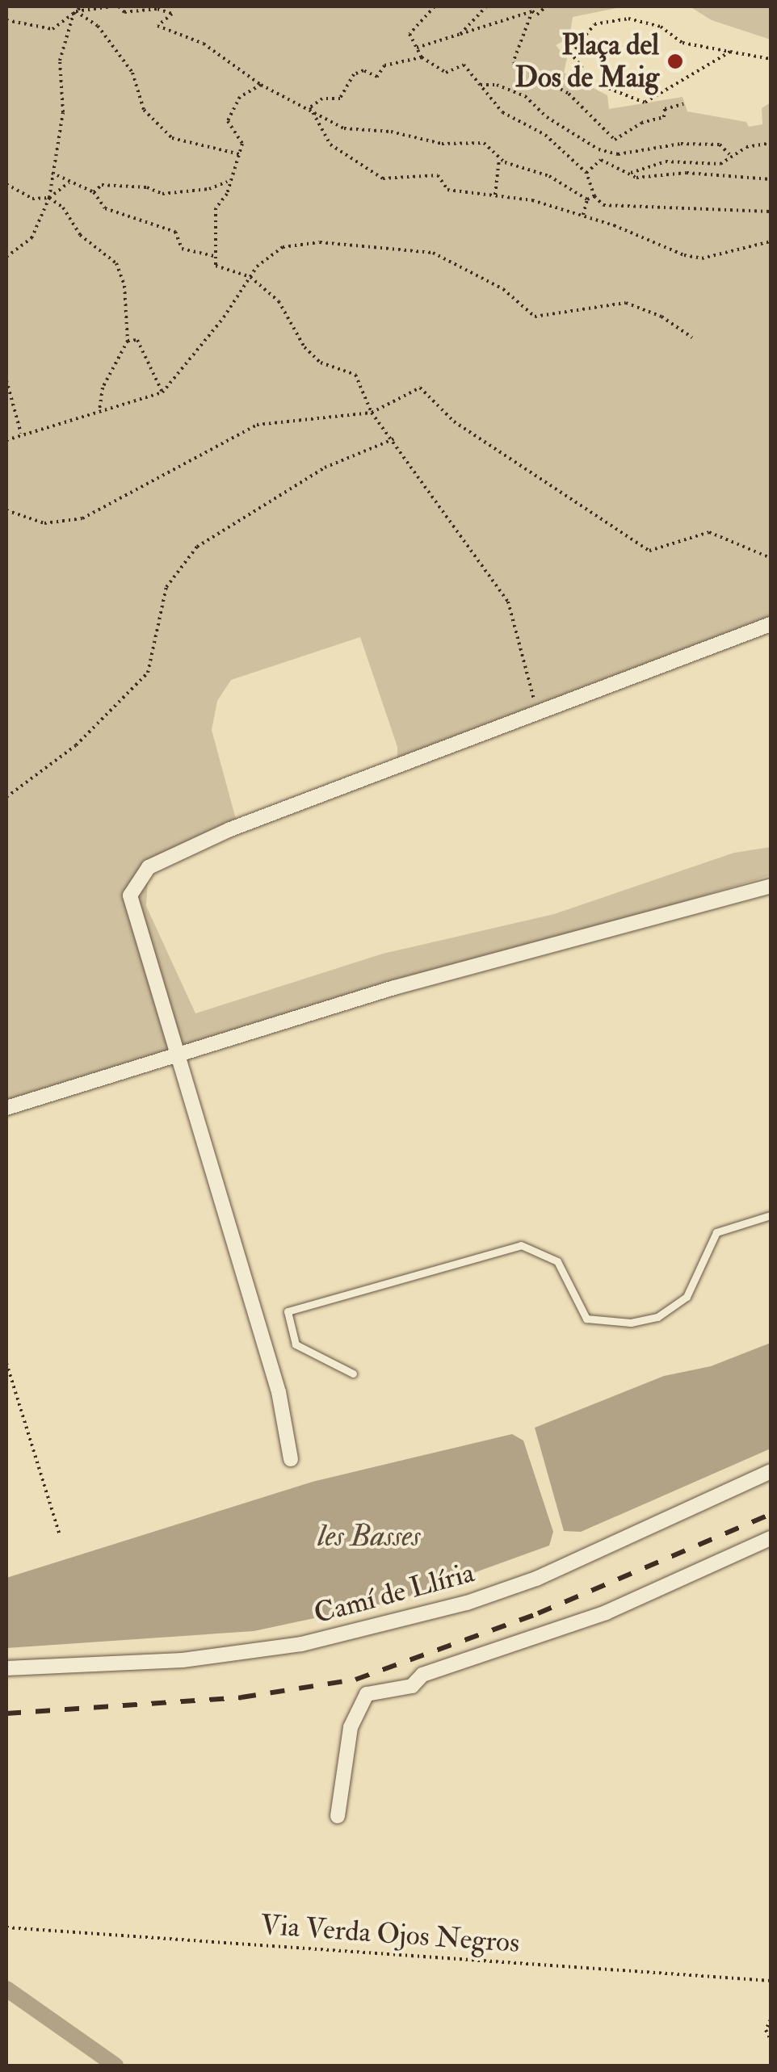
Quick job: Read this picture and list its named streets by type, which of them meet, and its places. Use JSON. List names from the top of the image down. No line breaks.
{"streets":{"street":["Camí de Llíria"],"path":["Via Verda Ojos Negros"]},"water":["les Basses"],"places":["Plaça del Dos de Maig"]}
